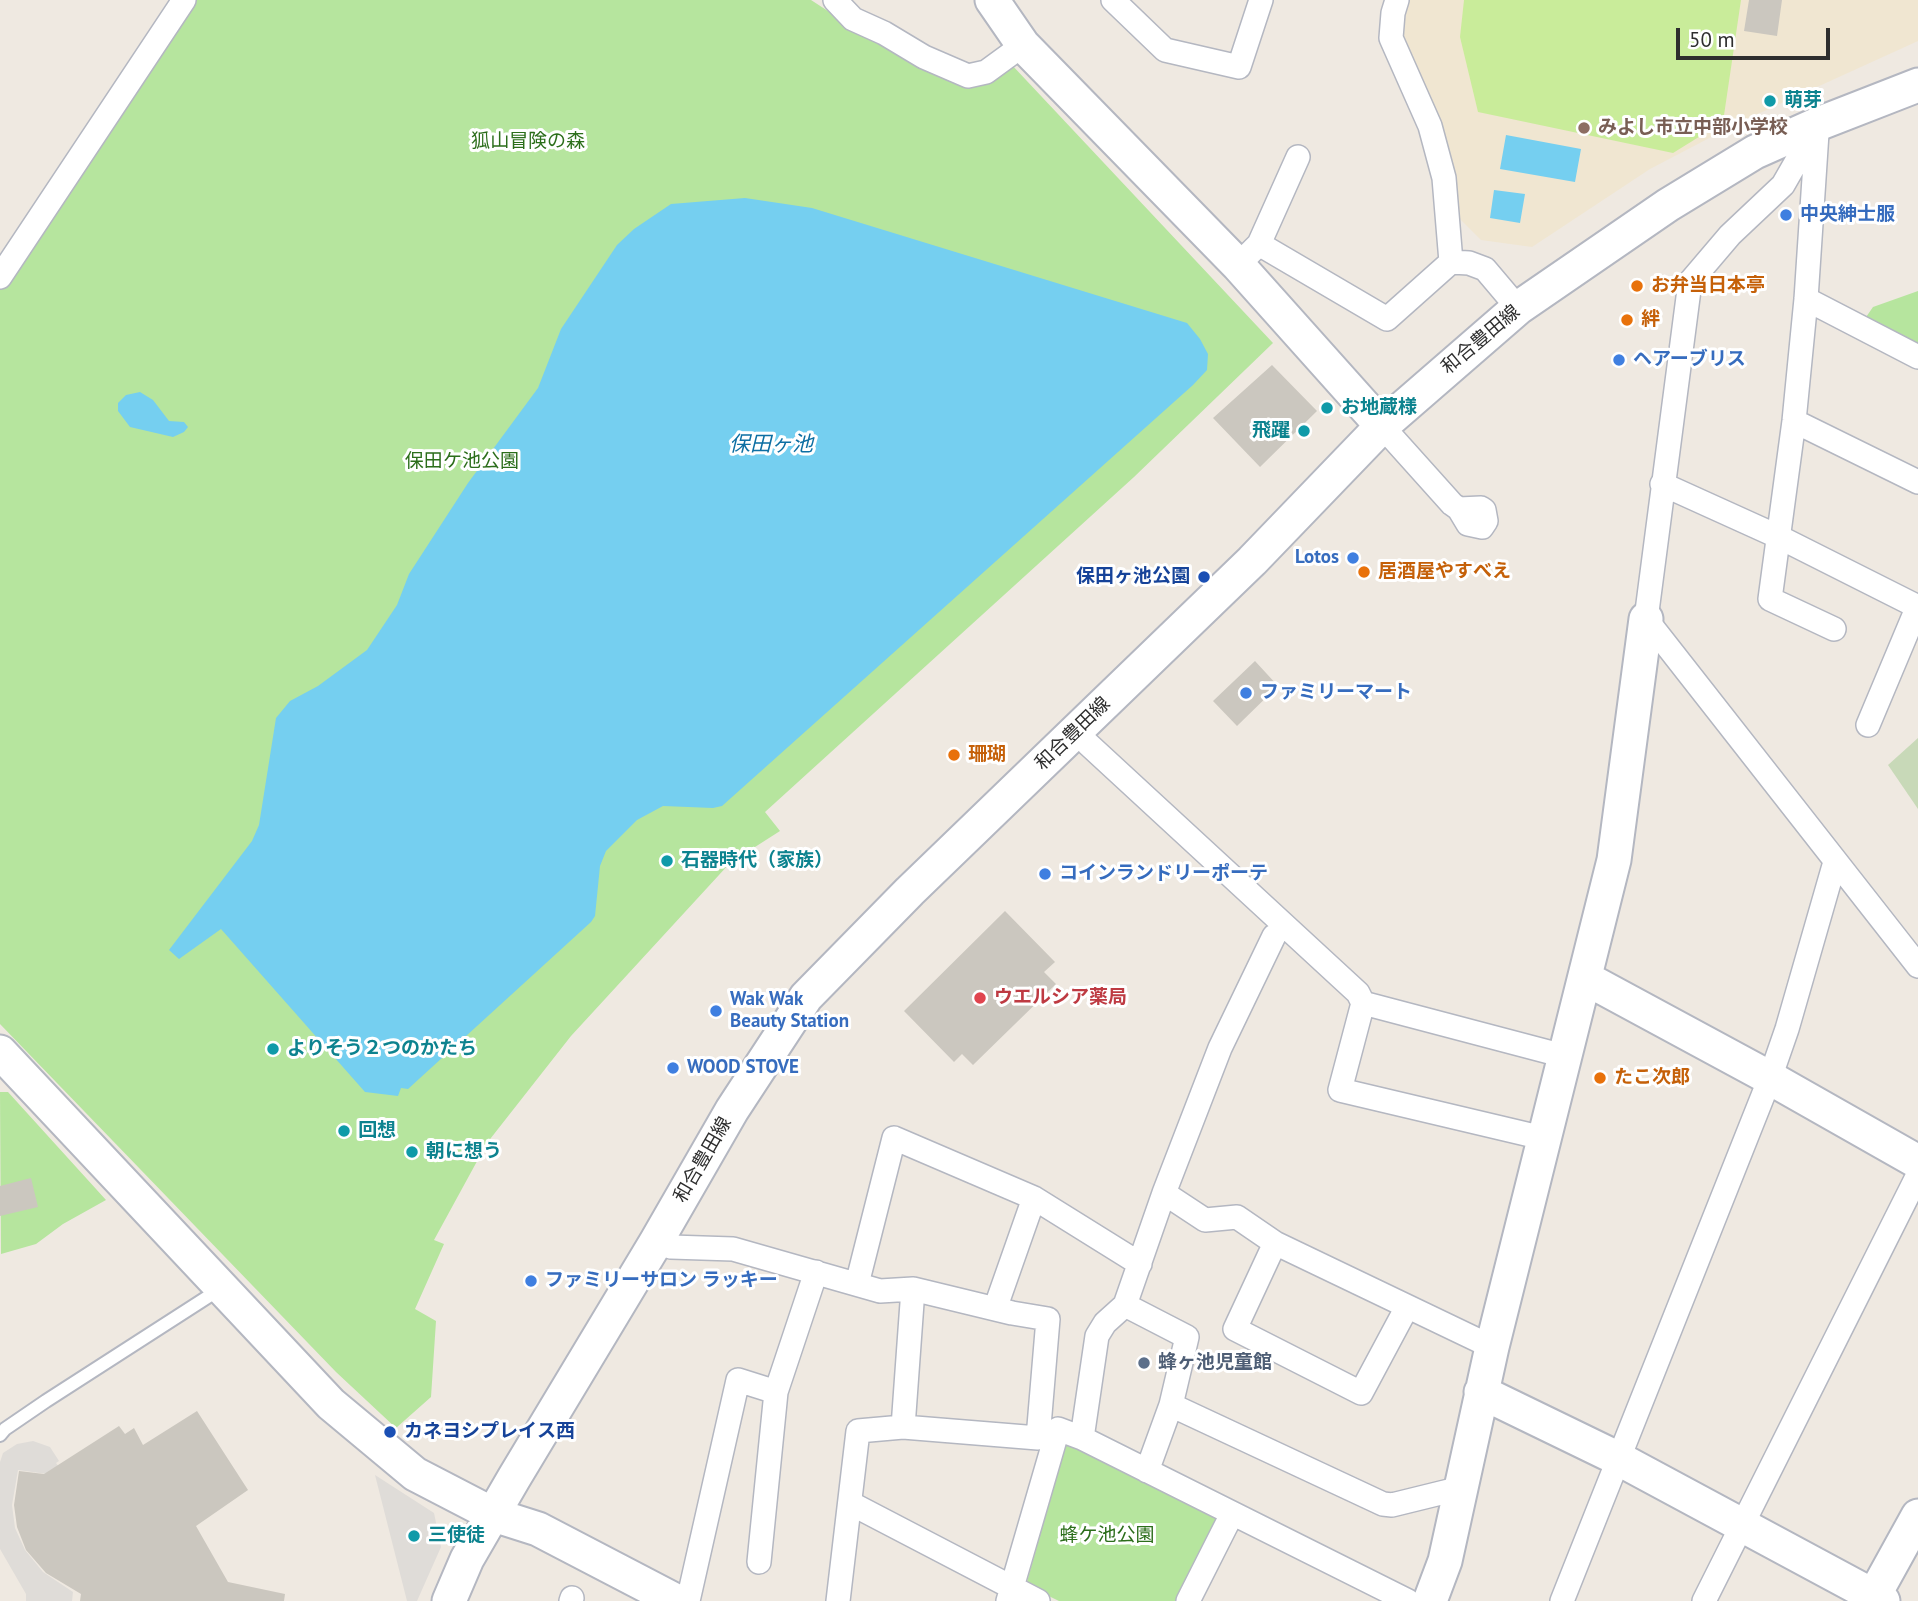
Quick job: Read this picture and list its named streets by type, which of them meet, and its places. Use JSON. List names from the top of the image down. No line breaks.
{"streets":{"street":["和合豊田線"]},"water":["保田ヶ池"],"parks":["狐山冒険の森","保田ケ池公園","蜂ケ池公園"],"places":["萌芽","みよし市立中部小学校","中央紳士服","お弁当日本亭","絆","ヘアーブリス","お地蔵様","飛躍","Lotos","居酒屋やすべえ","保田ヶ池公園","ファミリーマート","珊瑚","石器時代（家族）","コインランドリーポーテ","ウエルシア薬局","Wak Wak Beauty Station","よりそう２つのかたち","WOOD STOVE","たこ次郎","回想","朝に想う","ファミリーサロン ラッキー","蜂ヶ池児童館","カネヨシプレイス西","三使徒"],"scale_bar":"50 m"}
